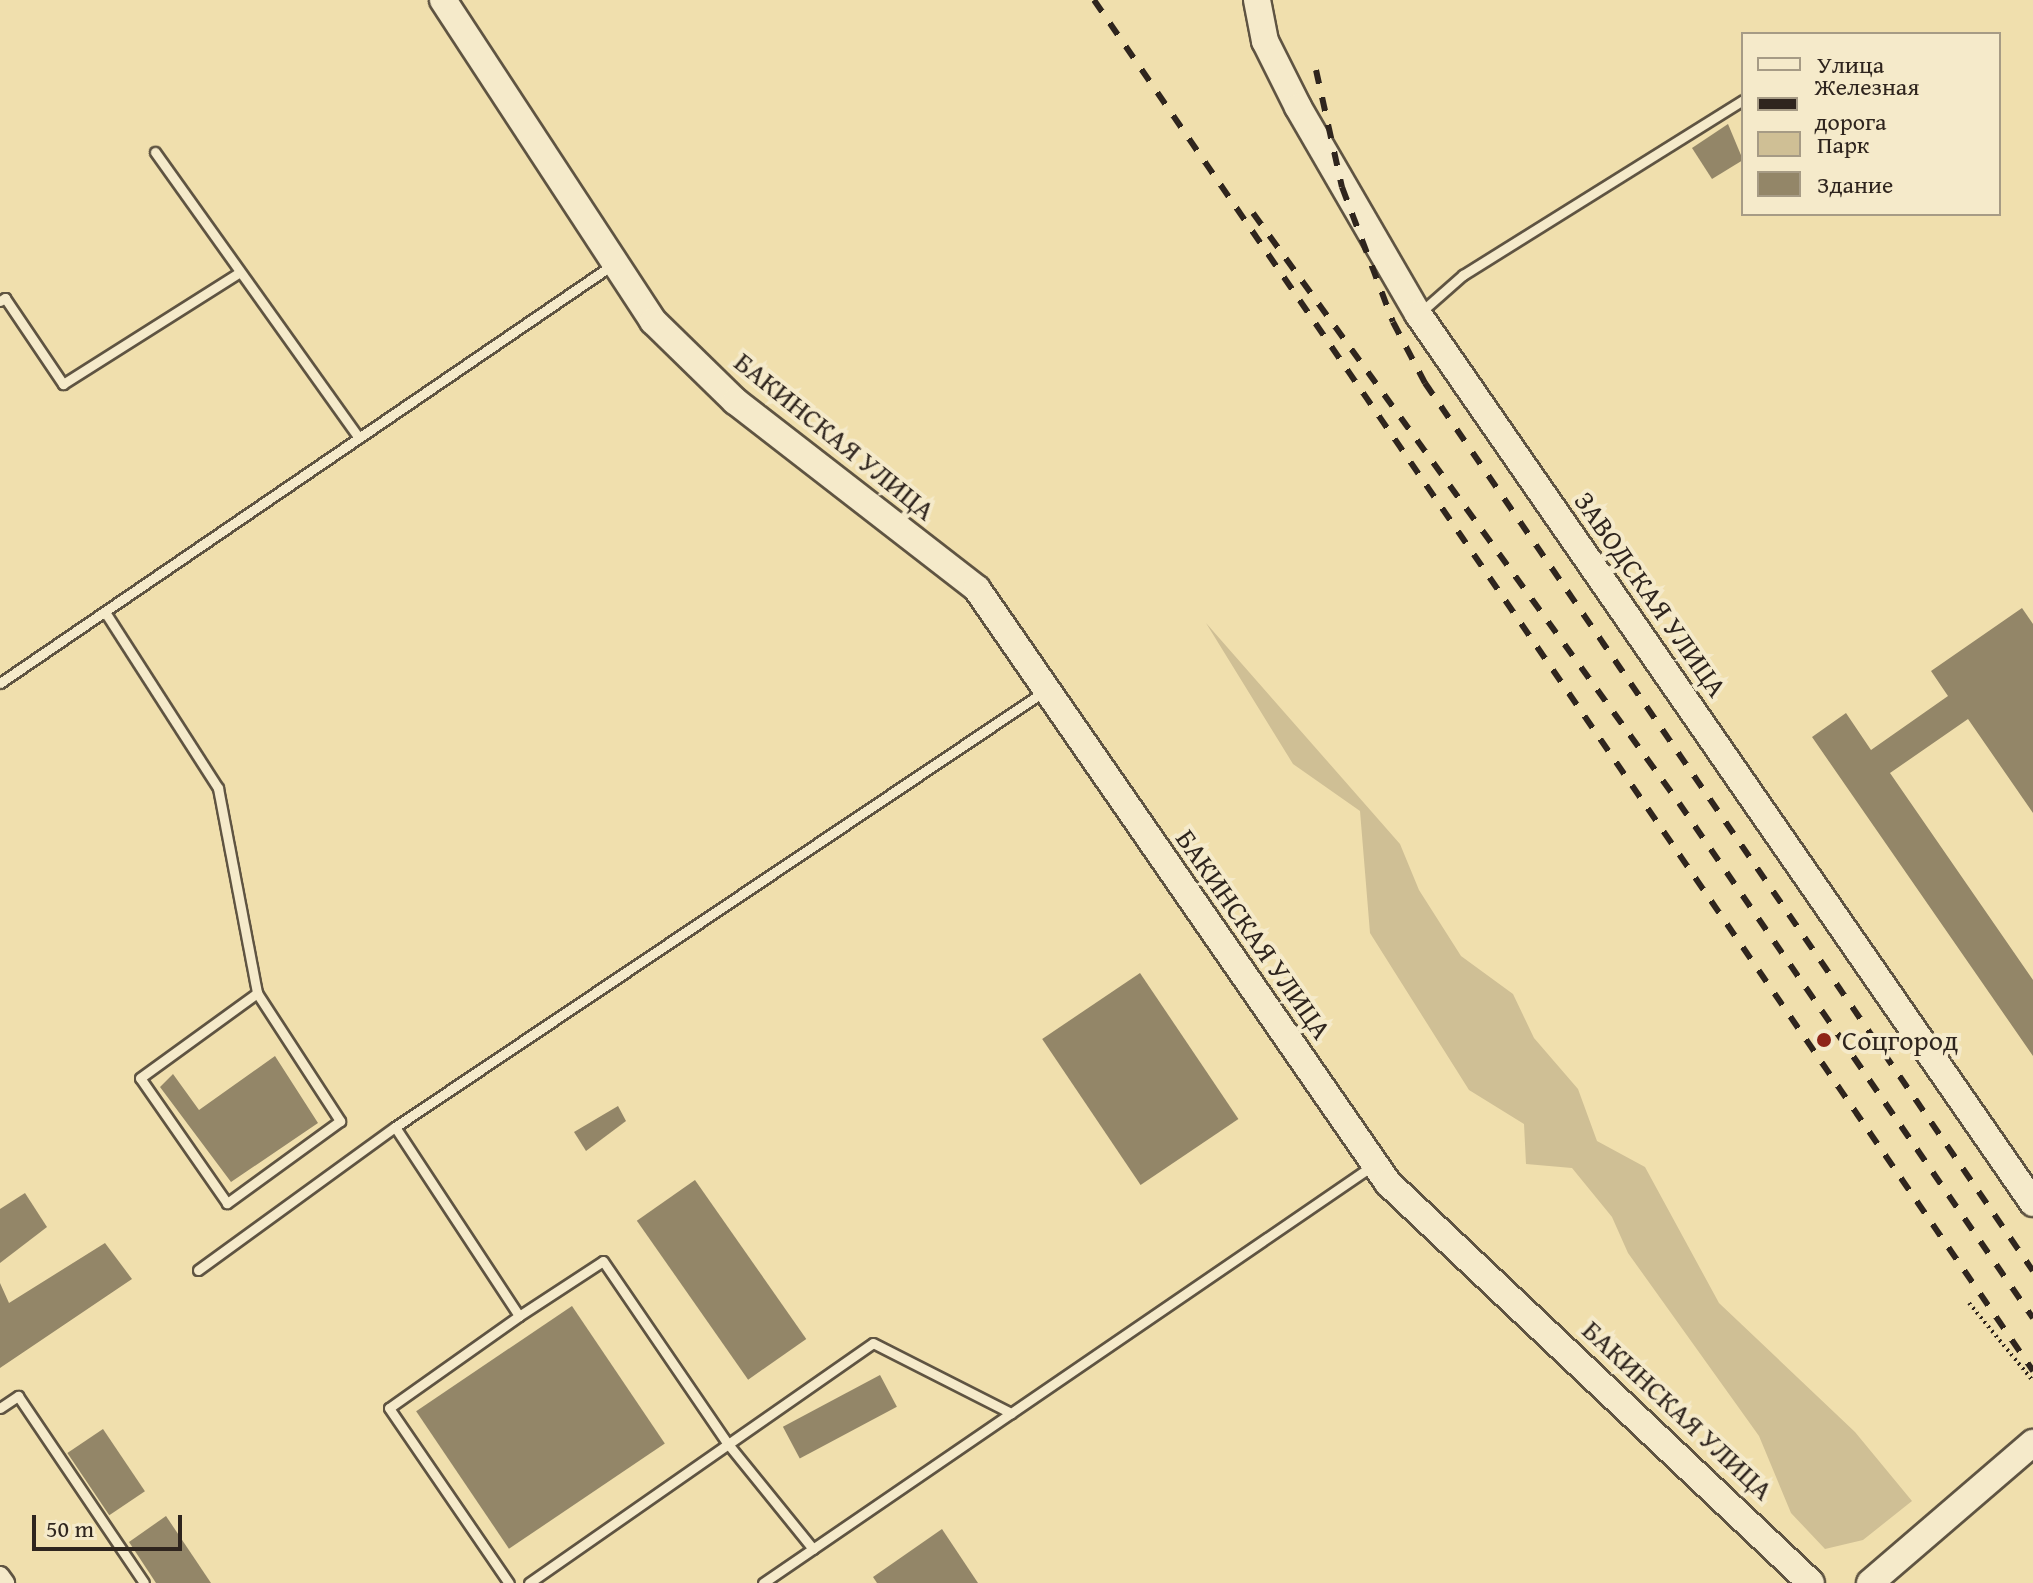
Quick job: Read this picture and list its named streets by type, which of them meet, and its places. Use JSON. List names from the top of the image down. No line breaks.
{"streets":{"street":["БАКИНСКАЯ УЛИЦА","ЗАВОДСКАЯ УЛИЦА"]},"places":["Соцгород"],"legend":["Улица","Железная дорога","Парк","Здание"],"scale_bar":"50 m"}
